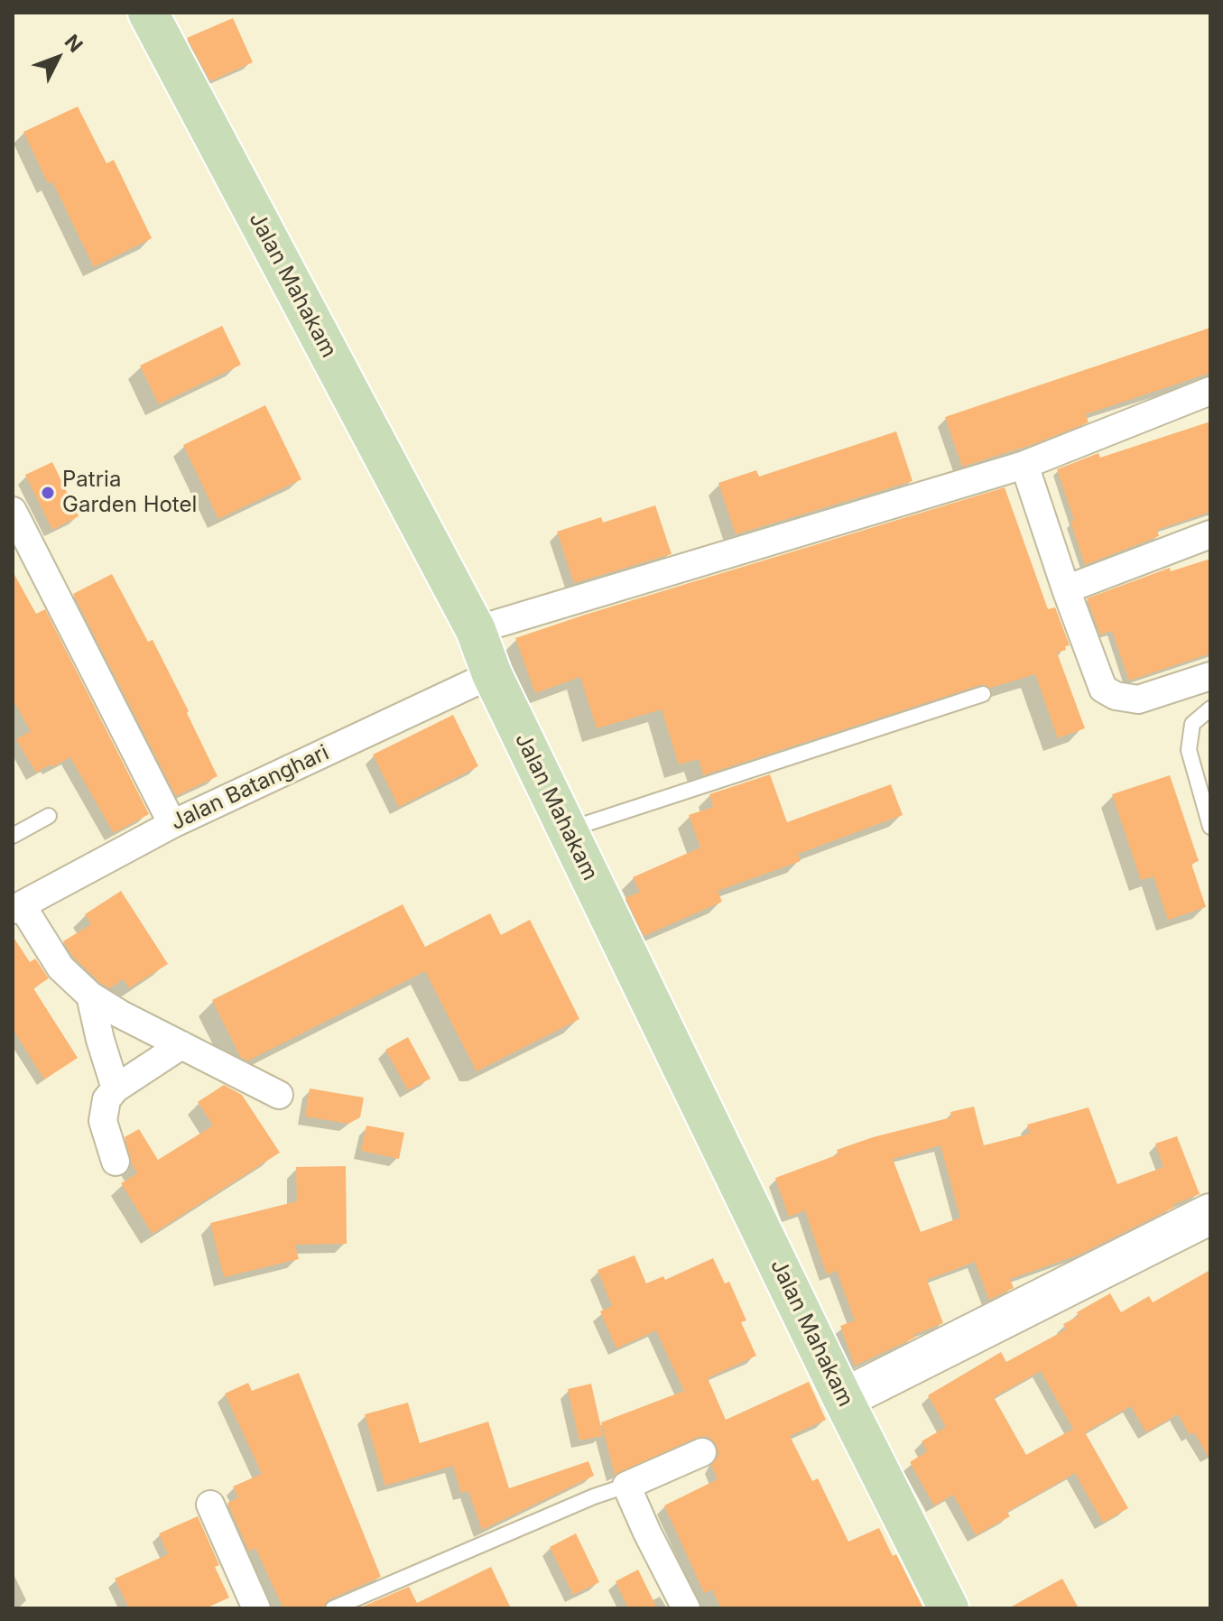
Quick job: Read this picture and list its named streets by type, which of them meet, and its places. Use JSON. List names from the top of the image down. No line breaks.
{"streets":{"main road":["Jalan Mahakam"],"street":["Jalan Batanghari"]},"crossings":[["Jalan Mahakam","Jalan Batanghari"]],"places":["Patria Garden Hotel"],"north":"top right"}
